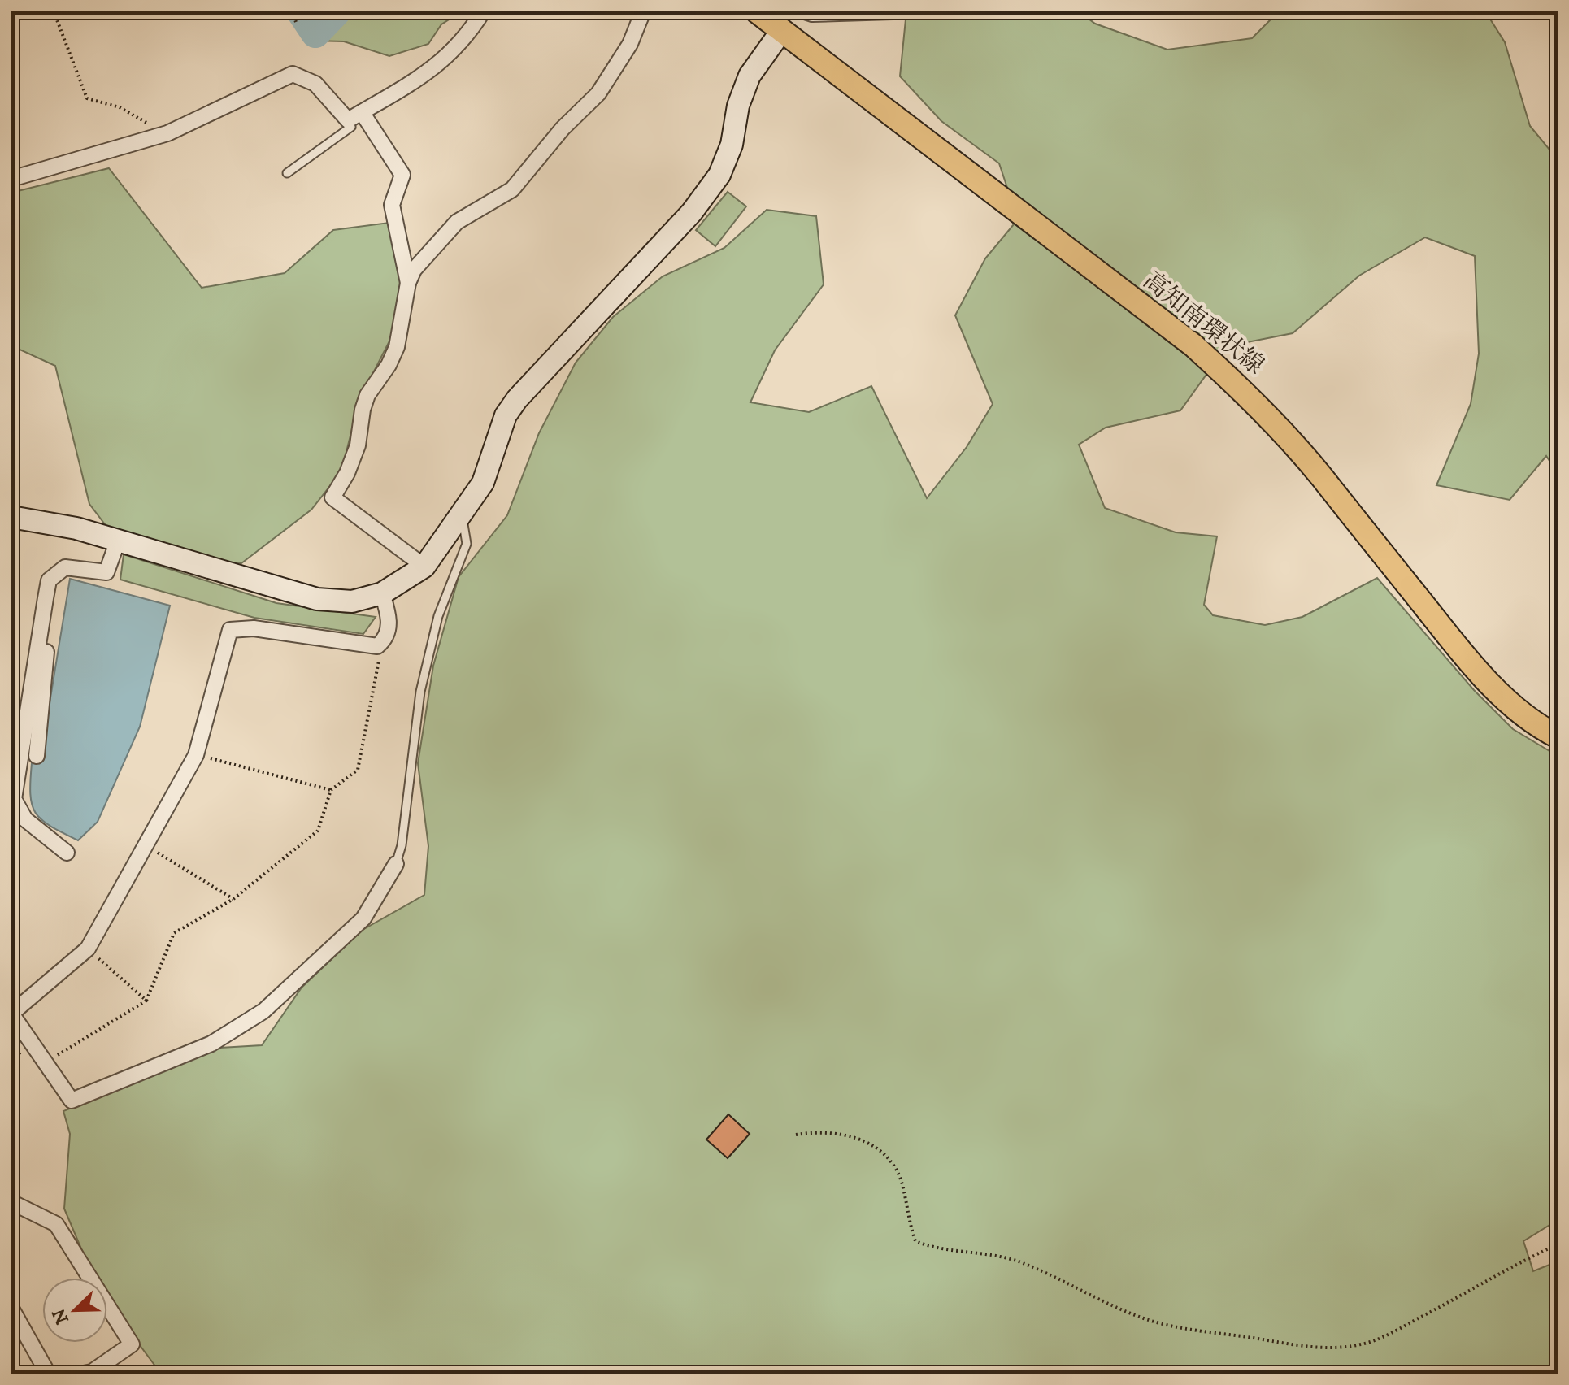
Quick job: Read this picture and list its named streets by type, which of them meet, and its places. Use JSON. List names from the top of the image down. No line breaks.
{"streets":{"main road":["高知南環状線"]},"north":"bottom left"}
